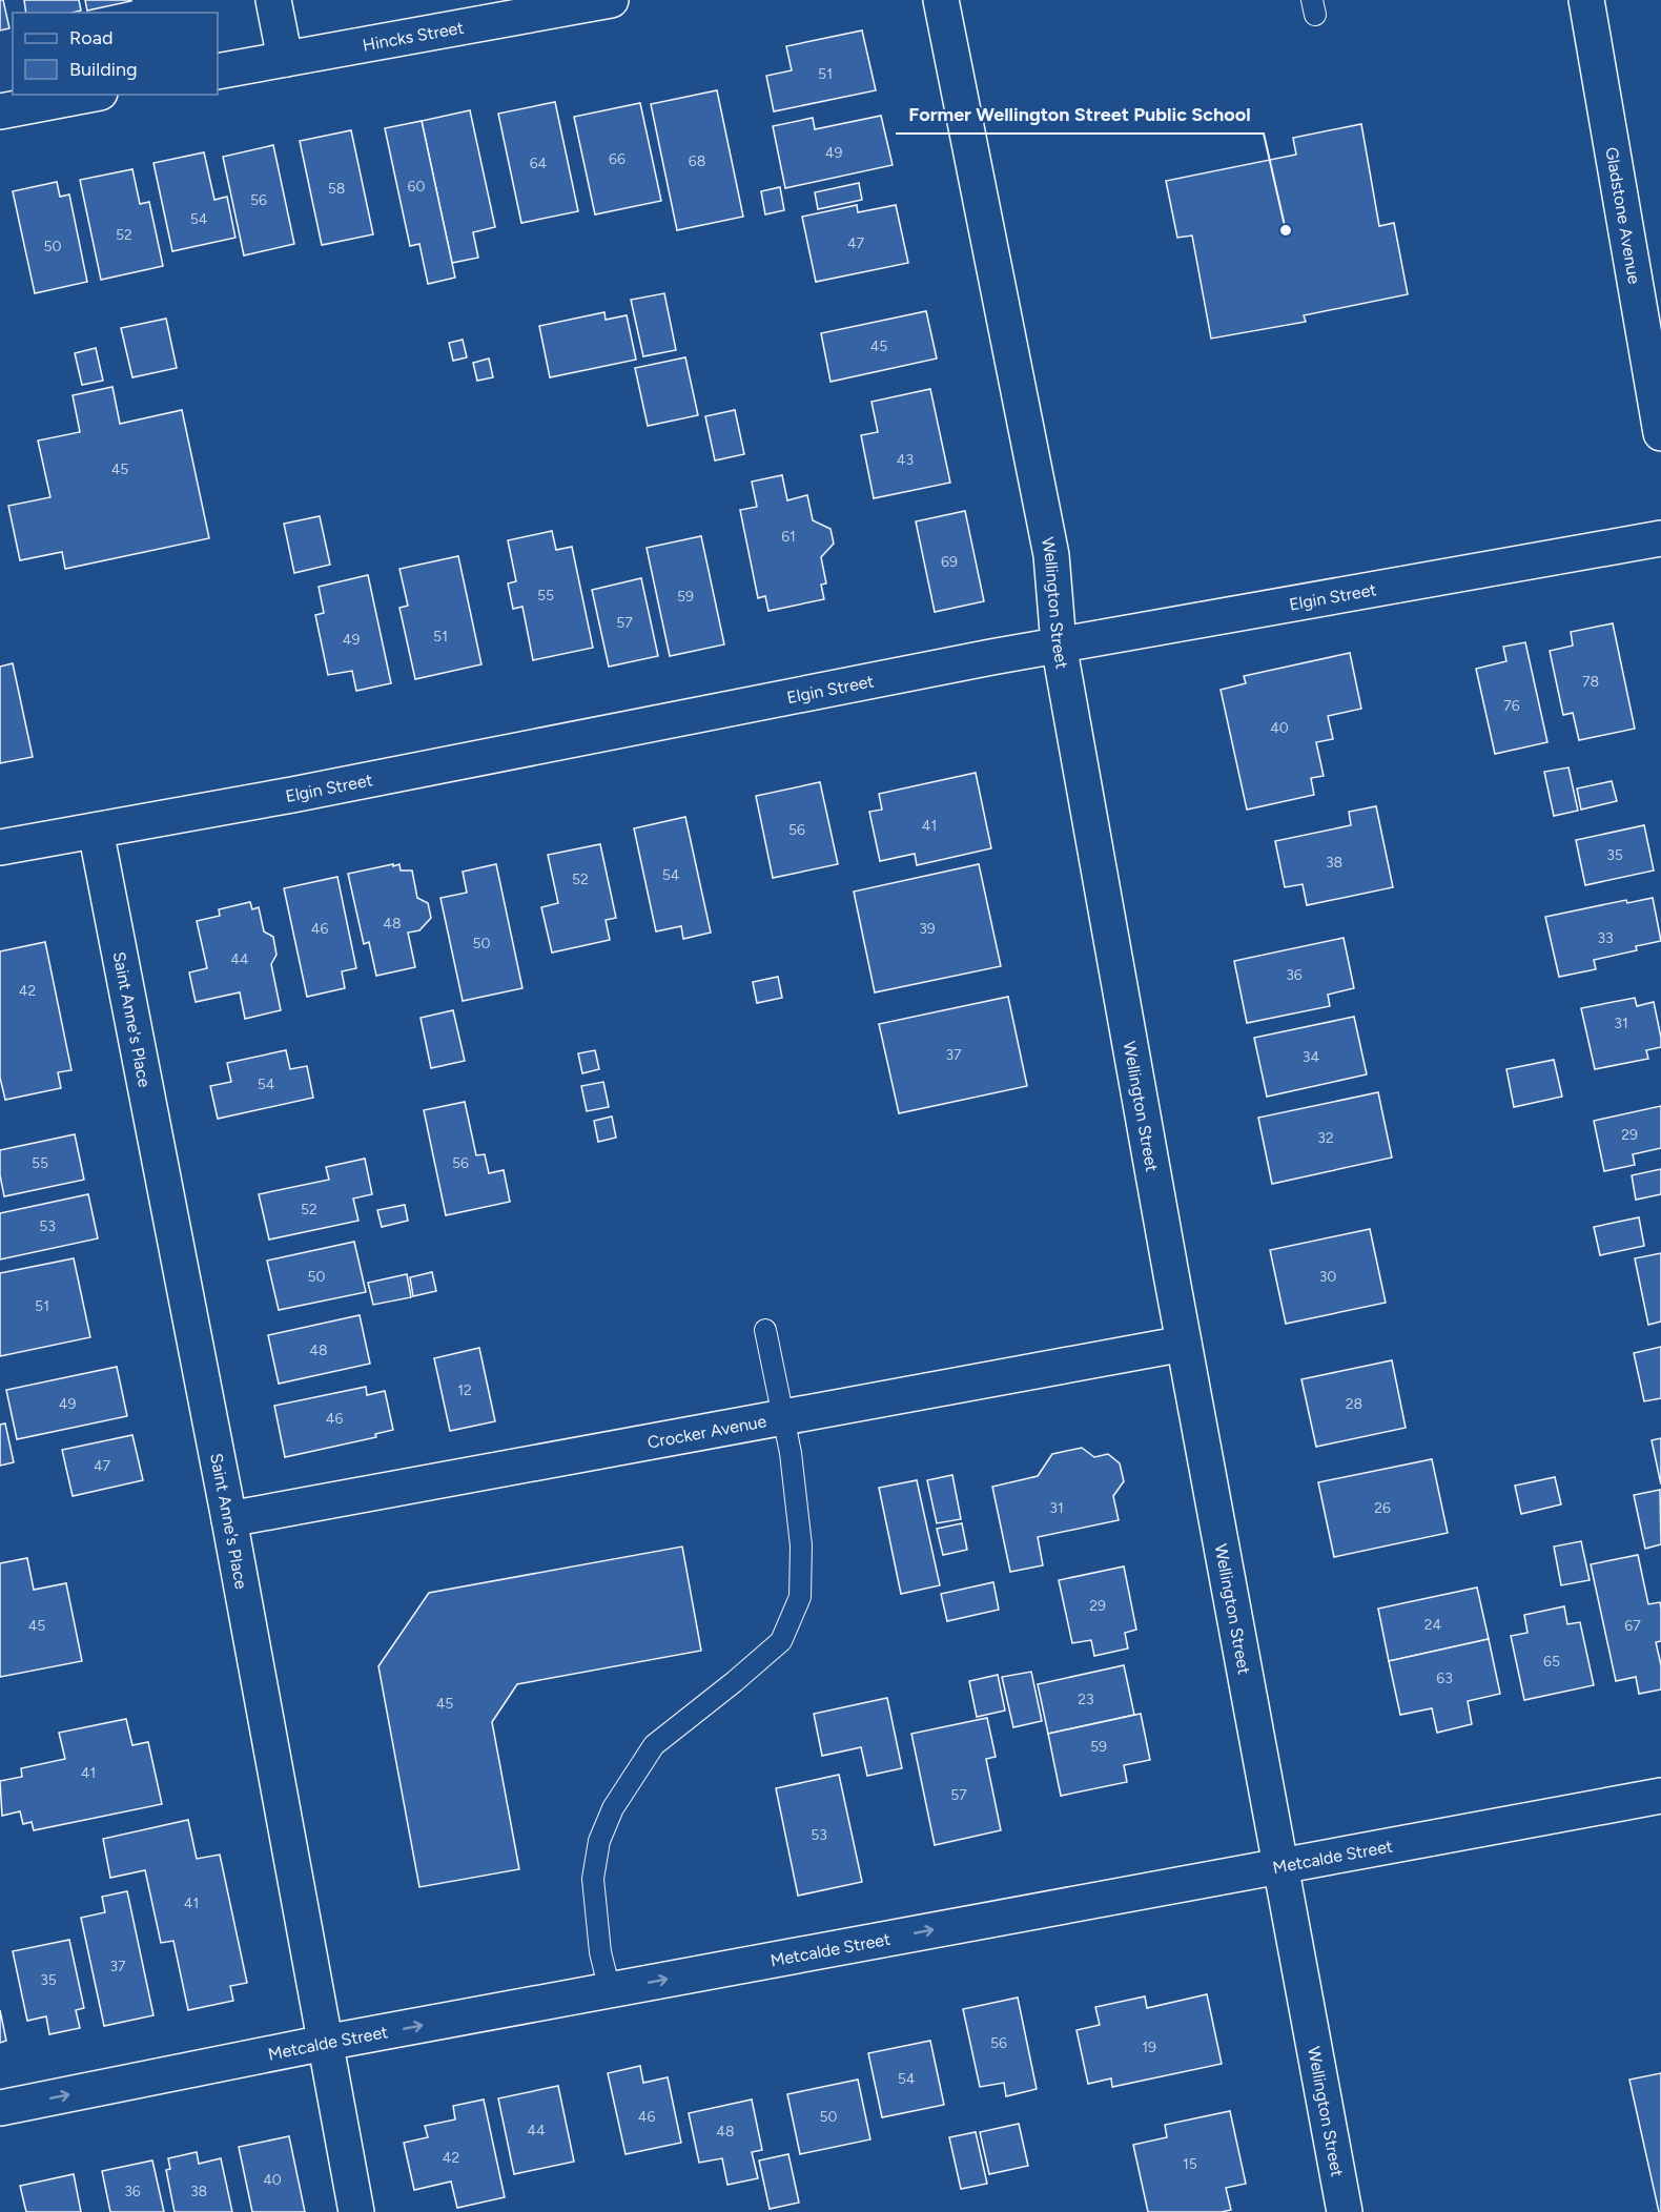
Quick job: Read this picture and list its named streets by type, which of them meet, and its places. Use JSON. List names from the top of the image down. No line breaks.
{"streets":{"street":["Hincks Street","Gladstone Avenue","Elgin Street","Wellington Street","Saint Anne's Place","Crocker Avenue","Metcalde Street"]},"crossings":[["Elgin Street","Wellington Street"],["Elgin Street","Saint Anne's Place"],["Wellington Street","Crocker Avenue"],["Wellington Street","Metcalde Street"],["Saint Anne's Place","Crocker Avenue"],["Saint Anne's Place","Metcalde Street"]],"one_way":["Metcalde Street"],"places":["Former Wellington Street Public School"],"house_numbers":["51","49","66","68","64","60","58","56","54","52","47","50","45","43","45","61","69","55","59","57","51","49","78","76","40","41","56","35","38","54","52","48","46","39","33","50","44","36","42","31","37","34","54","29","32","55","56","52","53","50","30","51","48","12","49","28","46","47","31","26","29","24","45","67","65","63","23","45","59","41","57","53","41","37","35","56","19","54","46","50","44","48","42","15","40","36","38"],"legend":["Road","Building"]}
